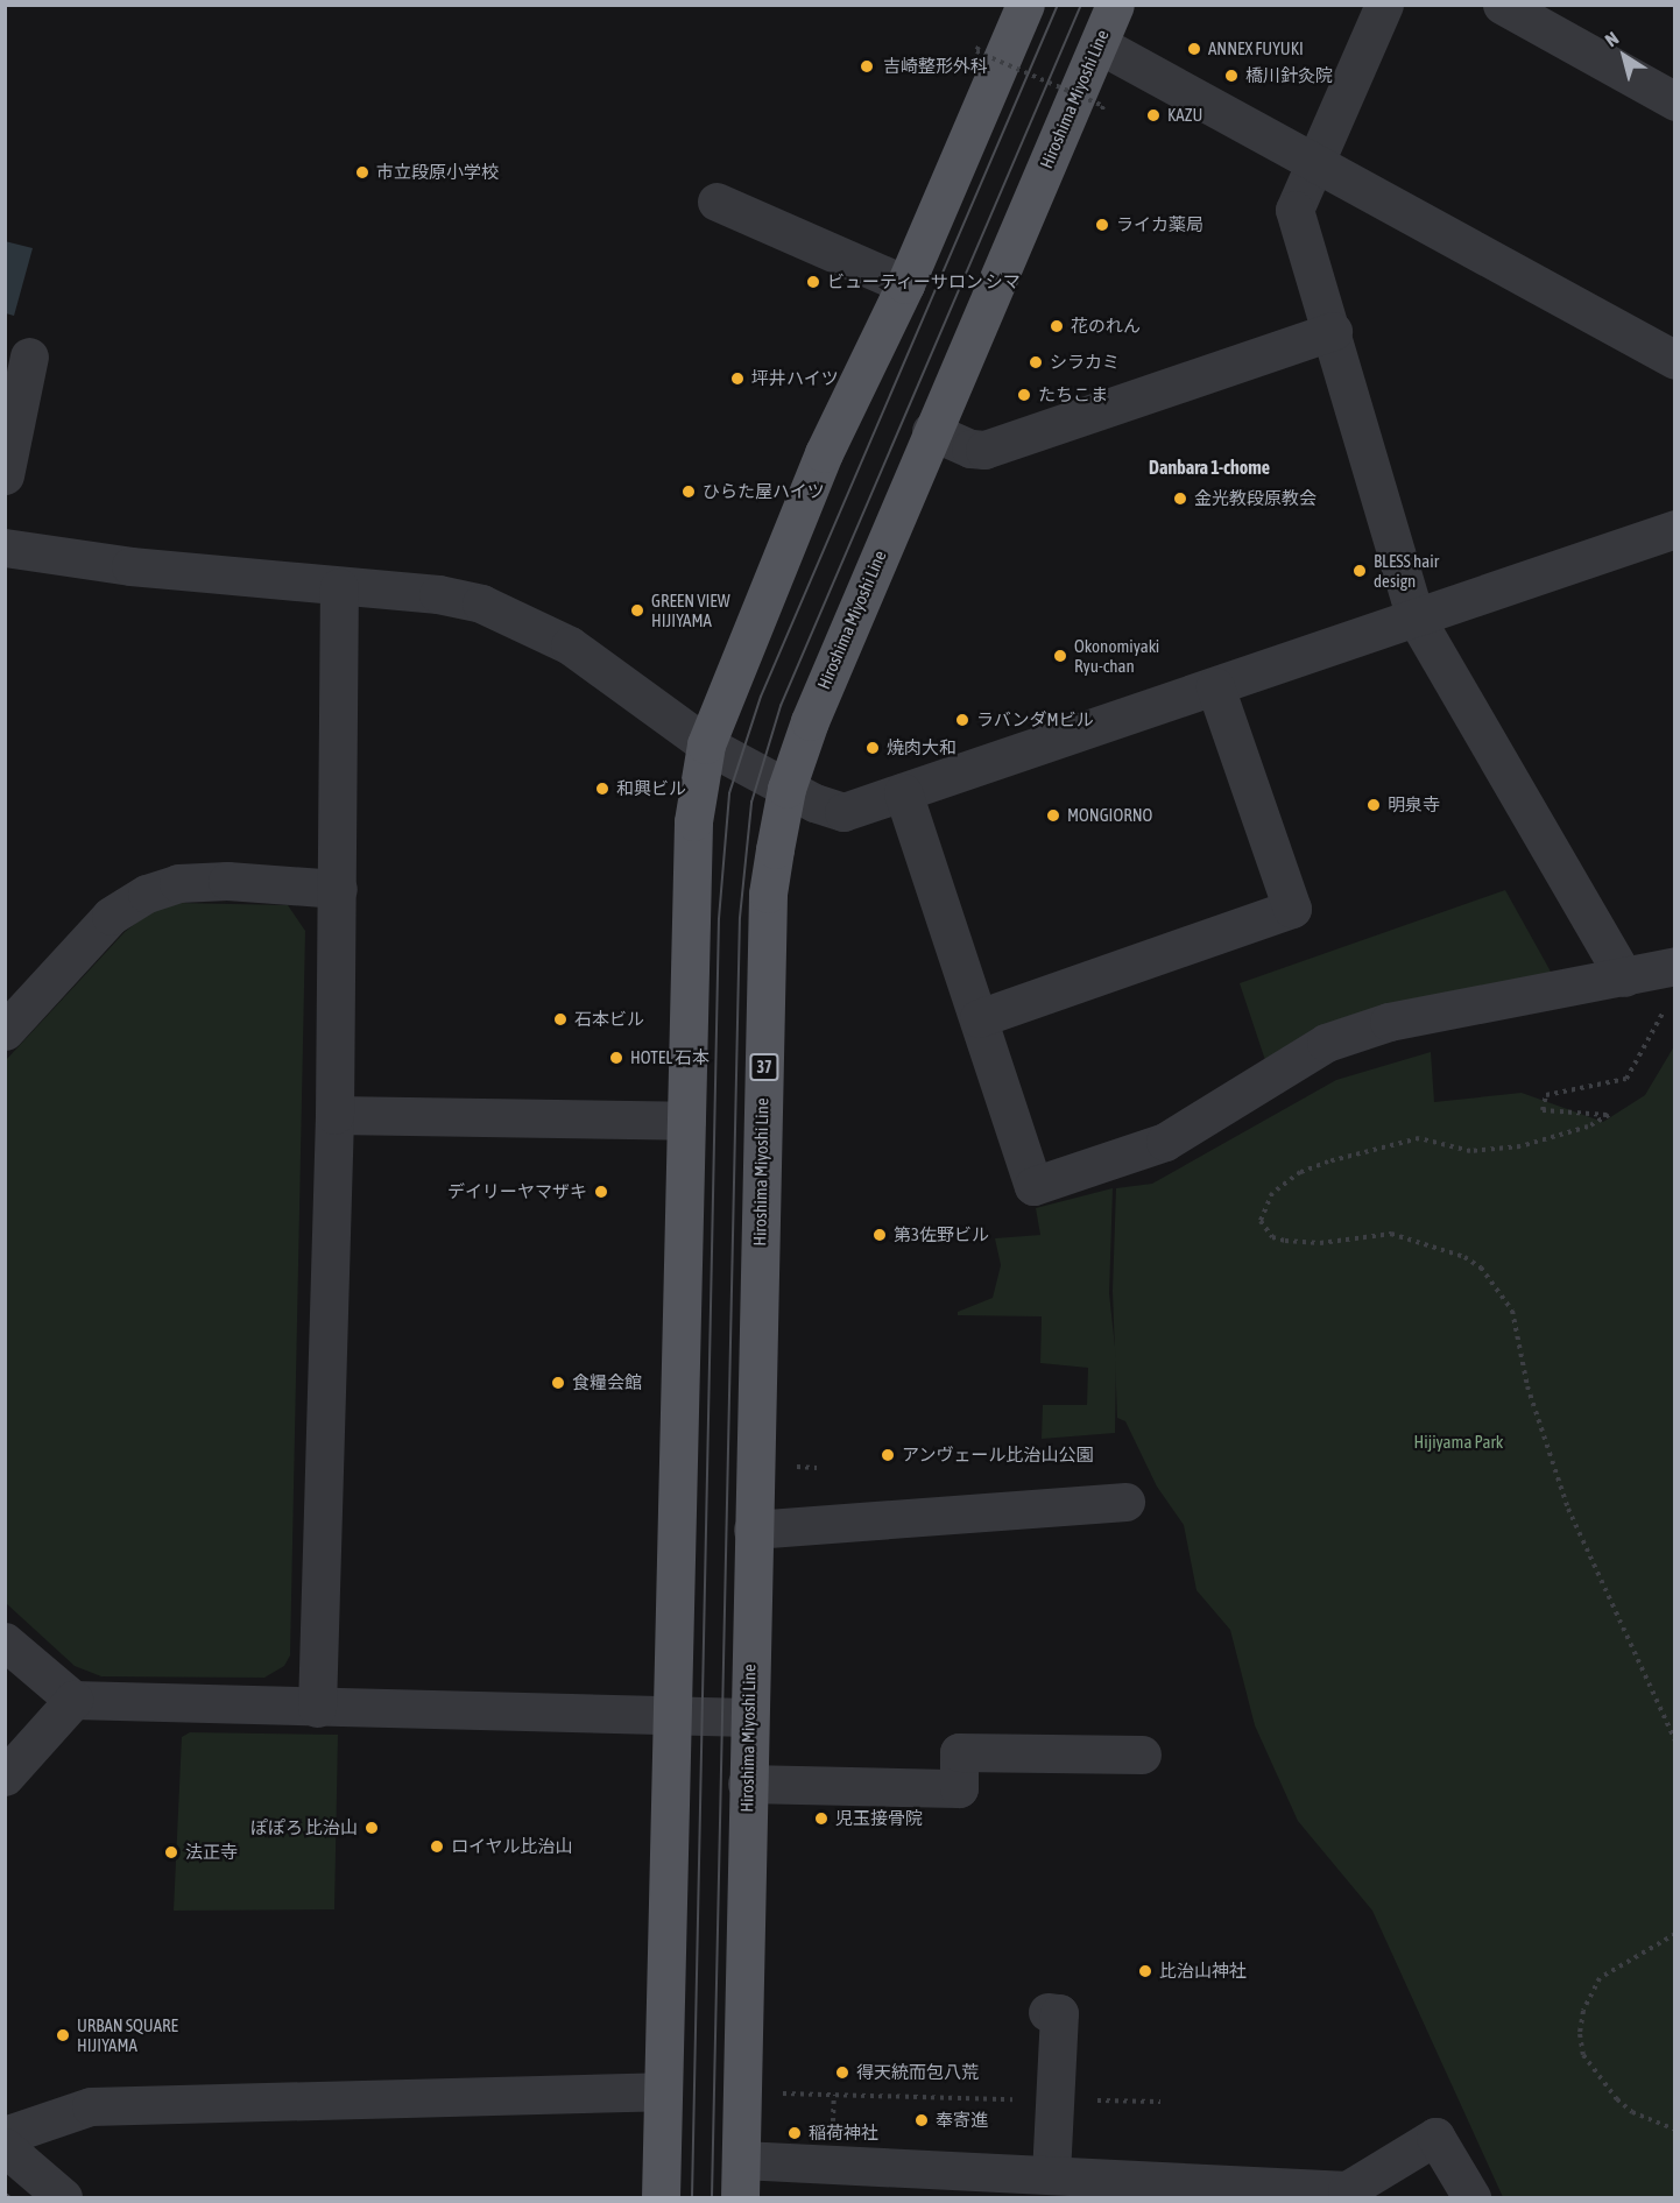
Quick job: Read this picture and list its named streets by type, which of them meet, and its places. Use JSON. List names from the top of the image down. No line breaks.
{"streets":{"main road":["Hiroshima Miyoshi Line","37"]},"districts":["Danbara 1-chome"],"parks":["Hijiyama Park"],"places":["ANNEX FUYUKI","吉崎整形外科","橋川針灸院","KAZU","市立段原小学校","ライカ薬局","ビューティーサロン シマ","花のれん","シラカミ","坪井ハイツ","たちこま","ひらた屋ハイツ","金光教段原教会","BLESS hair design","GREEN VIEW HIJIYAMA","Okonomiyaki Ryu-chan","ラバンダMビル","焼肉大和","和興ビル","明泉寺","MONGIORNO","石本ビル","HOTEL 石本","デイリーヤマザキ","第3佐野ビル","食糧会館","アンヴェール比治山公園","児玉接骨院","ぽぽろ 比治山","ロイヤル比治山","法正寺","比治山神社","URBAN SQUARE HIJIYAMA","得天統而包八荒","奉寄進","稲荷神社"],"north":"top left"}
